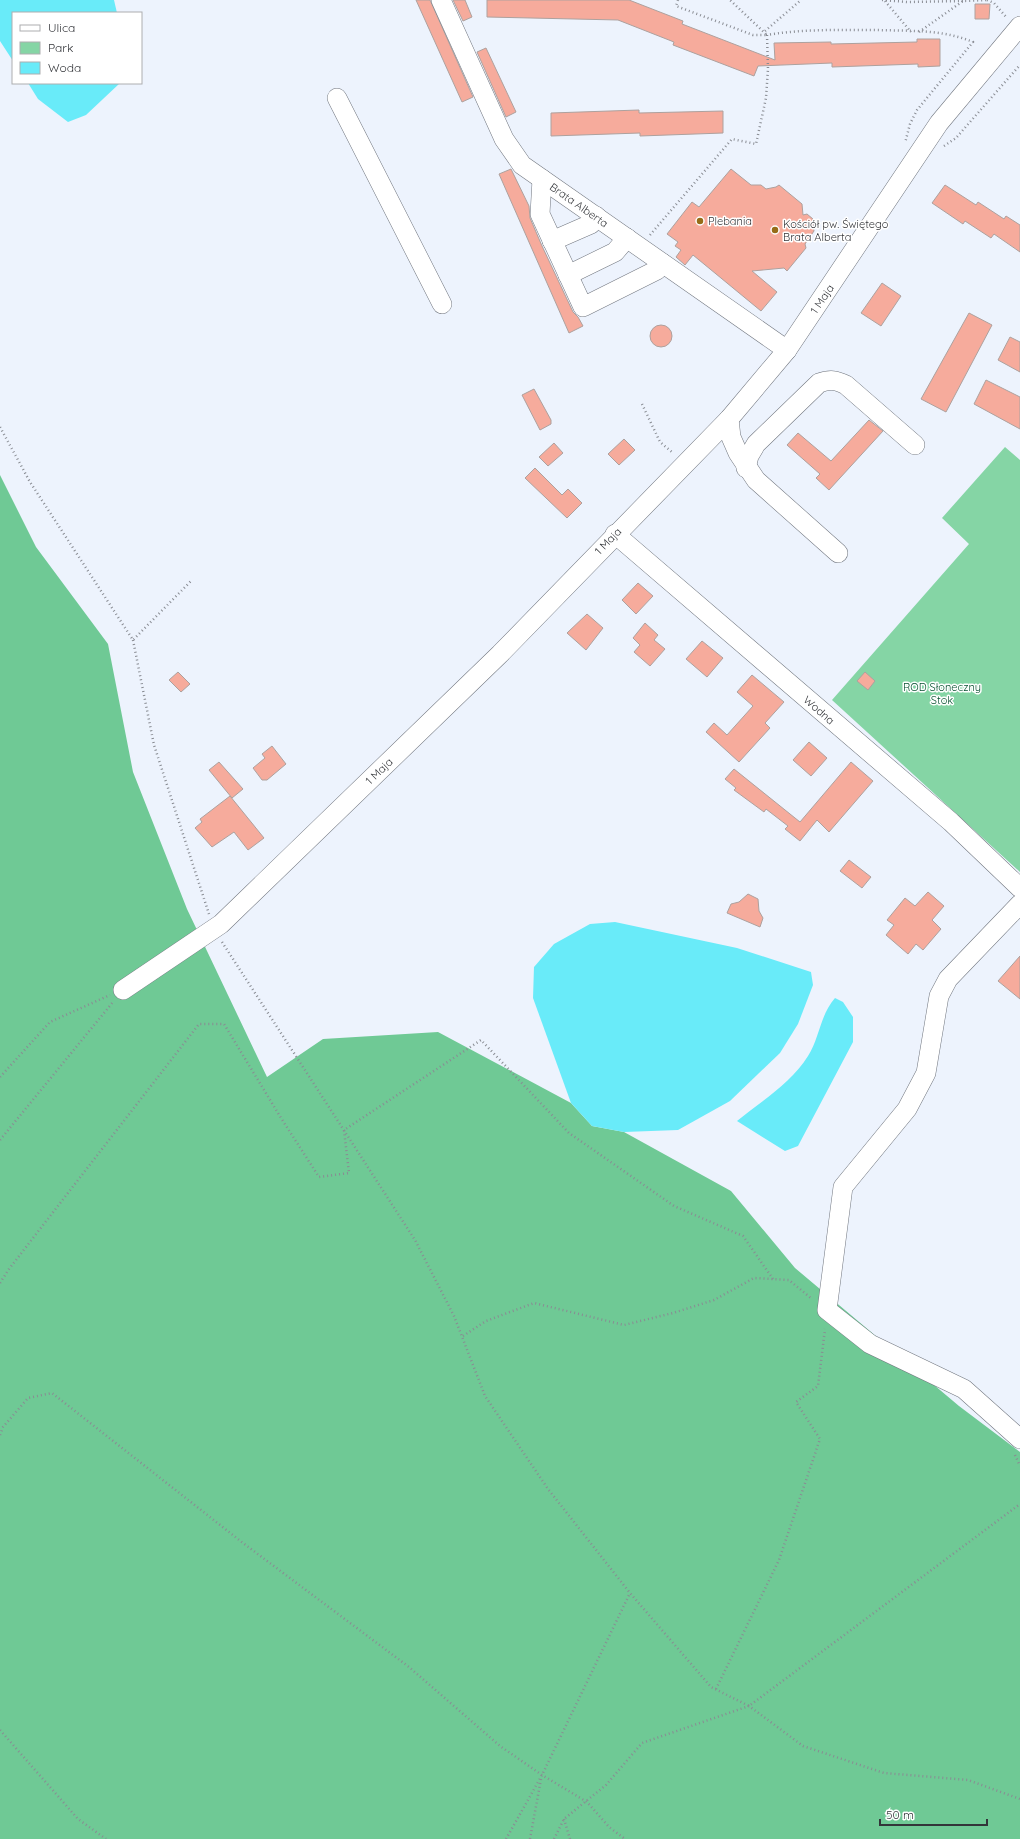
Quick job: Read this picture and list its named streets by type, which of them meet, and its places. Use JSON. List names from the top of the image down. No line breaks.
{"streets":{"street":["Brata Alberta","1 Maja","Wodna"]},"crossings":[["Brata Alberta","1 Maja"],["1 Maja","Wodna"]],"parks":["ROD Słoneczny Stok"],"places":["Plebania","Kościół pw. Świętego Brata Alberta"],"legend":["Ulica","Park","Woda"],"scale_bar":"50 m"}
